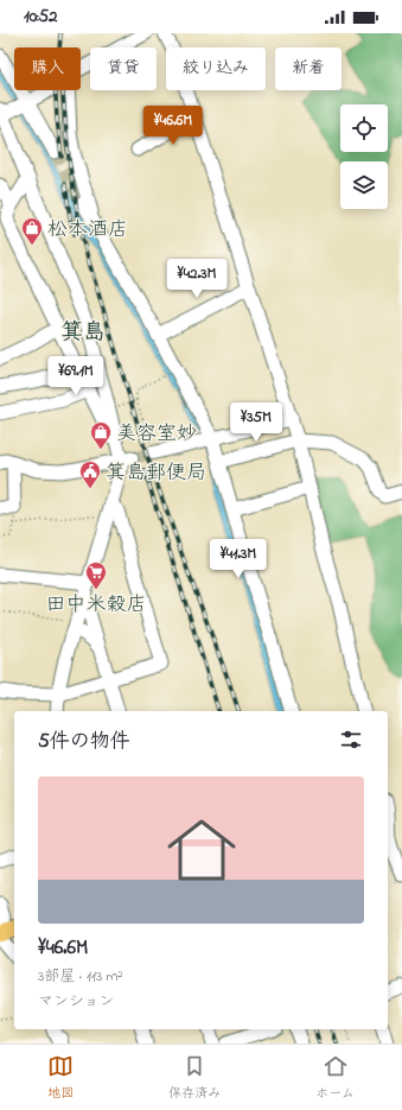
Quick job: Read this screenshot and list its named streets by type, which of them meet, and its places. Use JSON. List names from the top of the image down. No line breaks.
{"districts":["箕島"],"places":{"shop":["松本酒店","美容室妙"],"public building":["箕島郵便局"],"supermarket":["田中米穀店"]},"page":{"status":"10:52","chip":["購入","賃貸","絞り込み","新着"],"price":["¥46.6M","¥42.3M","¥69.1M","¥35M","¥41.3M"],"heading":"5件の物件","list":[{"name":"¥46.6M","note":"3部屋 · 113 m² · マンション"}],"tabs":["地図","保存済み","ホーム"]}}
